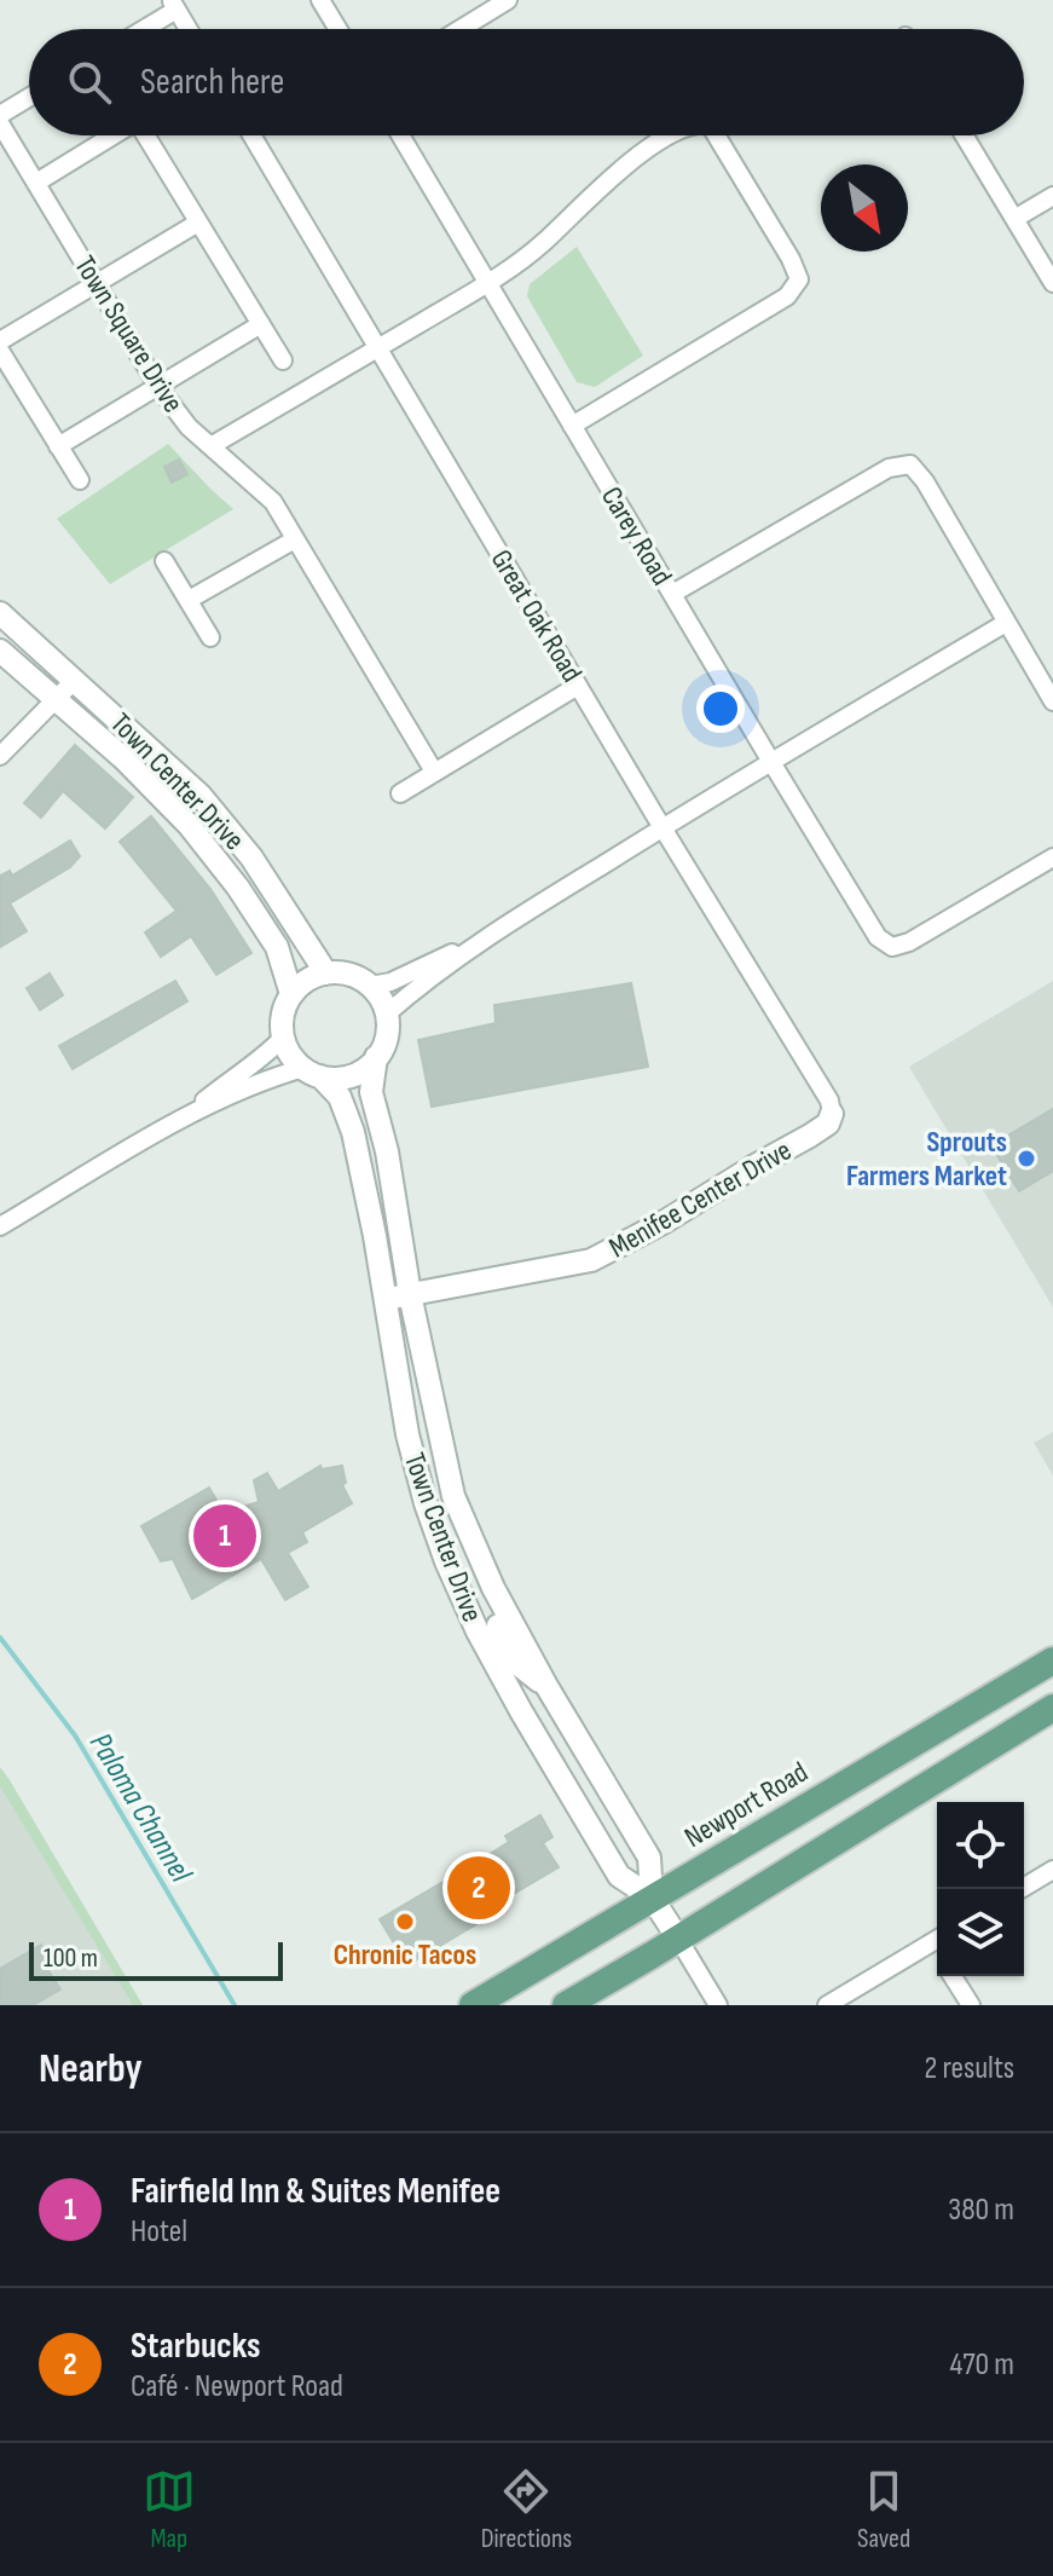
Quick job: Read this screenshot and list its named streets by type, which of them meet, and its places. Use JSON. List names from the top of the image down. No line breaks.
{"streets":{"main road":["Newport Road"],"street":["Town Square Drive","Carey Road","Great Oak Road","Town Center Drive","Menifee Center Drive"]},"crossings":[["Great Oak Road","Menifee Center Drive"],["Town Center Drive","Menifee Center Drive"],["Town Center Drive","Newport Road"]],"water":["Paloma Channel"],"places":["Sprouts Farmers Market","Chronic Tacos"],"scale_bar":"100 m","north":"bottom right","page":{"search":"Search here","pins":["1","2"],"scale":"100 m","heading":["Nearby","2 results"],"list":[{"mark":"1","name":"Fairfield Inn & Suites Menifee","note":"Hotel","value":"380 m"},{"mark":"2","name":"Starbucks","note":"Café · Newport Road","value":"470 m"}],"nav":["Map","Directions","Saved"]}}
